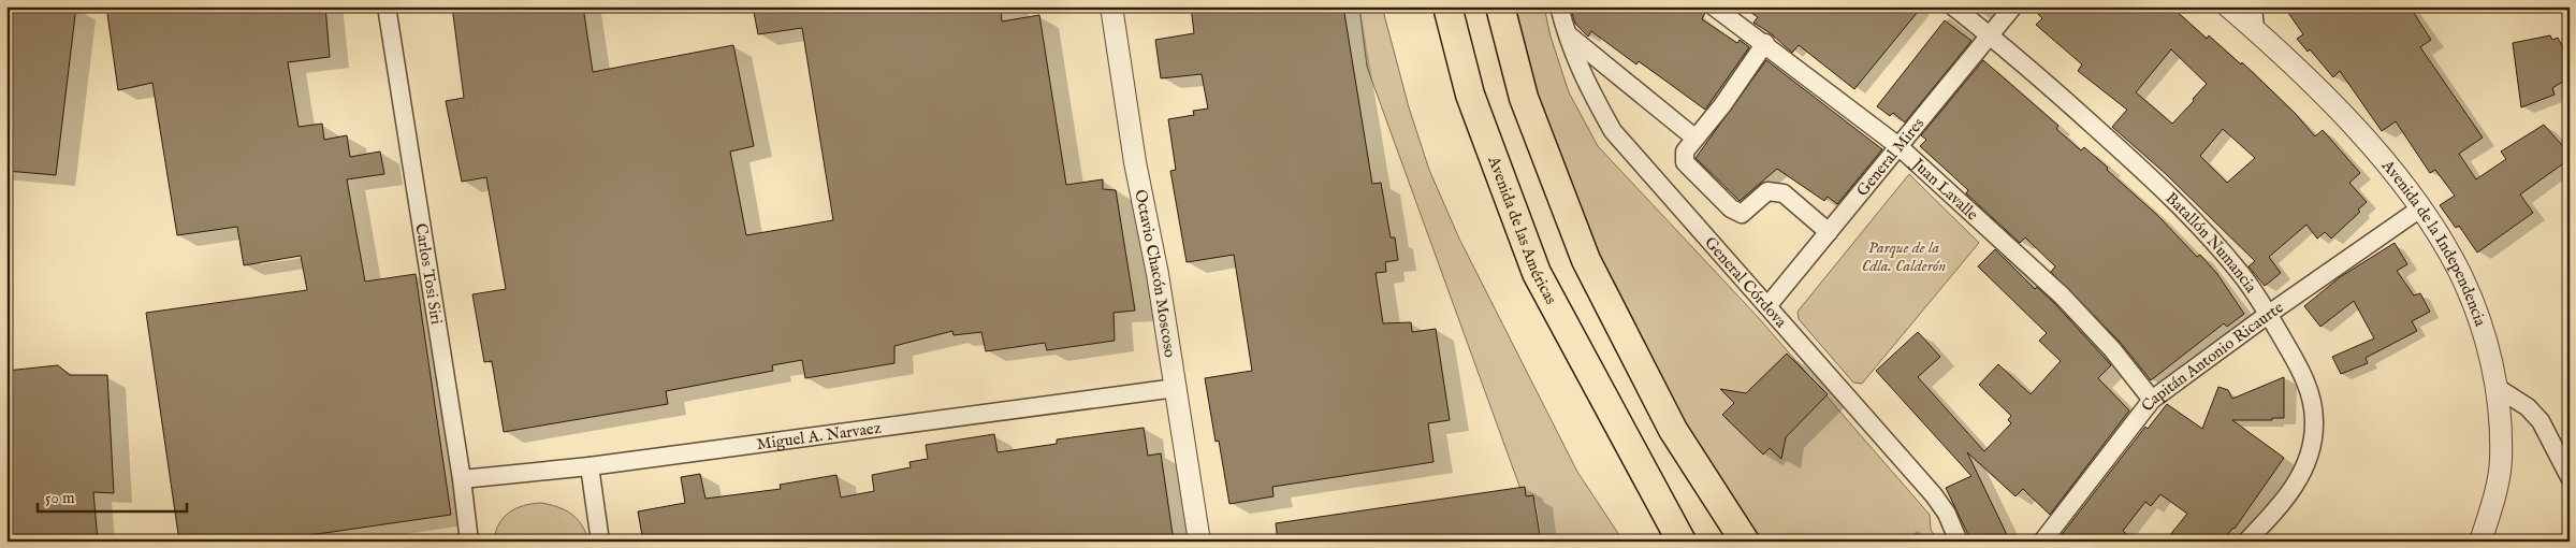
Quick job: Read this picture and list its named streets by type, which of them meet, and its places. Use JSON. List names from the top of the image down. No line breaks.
{"streets":{"main road":["Avenida de las Américas"],"street":["General Mires","Juan Lavalle","Batallón Numancia","Avenida de la Independencia","Carlos Tosi Siri","Octavio Chacón Moscoso","General Córdova","Capitán Antonio Ricaurte","Miguel A. Narvaez"]},"crossings":[["General Mires","Juan Lavalle"],["General Mires","Batallón Numancia"],["General Mires","General Córdova"],["Juan Lavalle","Capitán Antonio Ricaurte"],["Batallón Numancia","Capitán Antonio Ricaurte"],["Avenida de la Independencia","Capitán Antonio Ricaurte"],["Carlos Tosi Siri","Miguel A. Narvaez"],["Octavio Chacón Moscoso","Miguel A. Narvaez"]],"parks":["Parque de la Cdla. Calderón"],"scale_bar":"50 m"}
